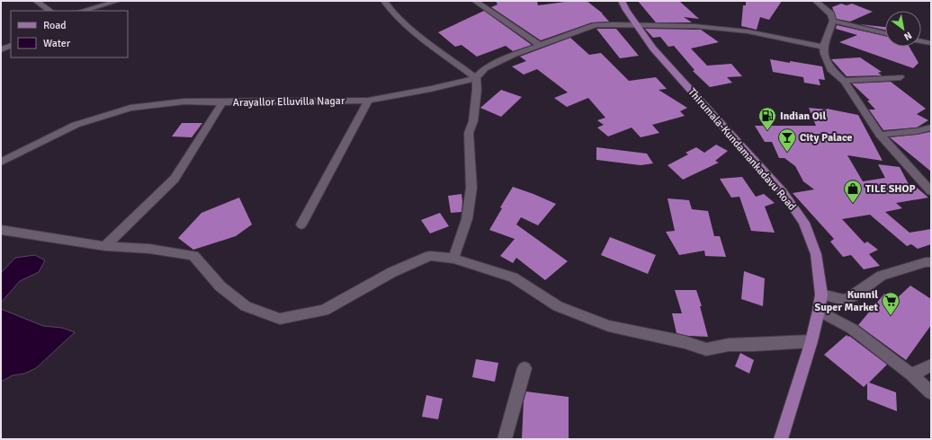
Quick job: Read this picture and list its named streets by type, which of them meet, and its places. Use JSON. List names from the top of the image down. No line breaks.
{"streets":{"main road":["Thirumala-Kundamankadavu Road"],"street":["Arayallor Elluvilla Nagar"]},"crossings":[["Arayallor Elluvilla Nagar","Thirumala-Kundamankadavu Road"]],"places":{"fuel station":["Indian Oil"],"bar":["City Palace"],"shop":["TILE SHOP"],"supermarket":["Kunnil Super Market"]},"legend":["Road","Water"],"north":"bottom right"}
